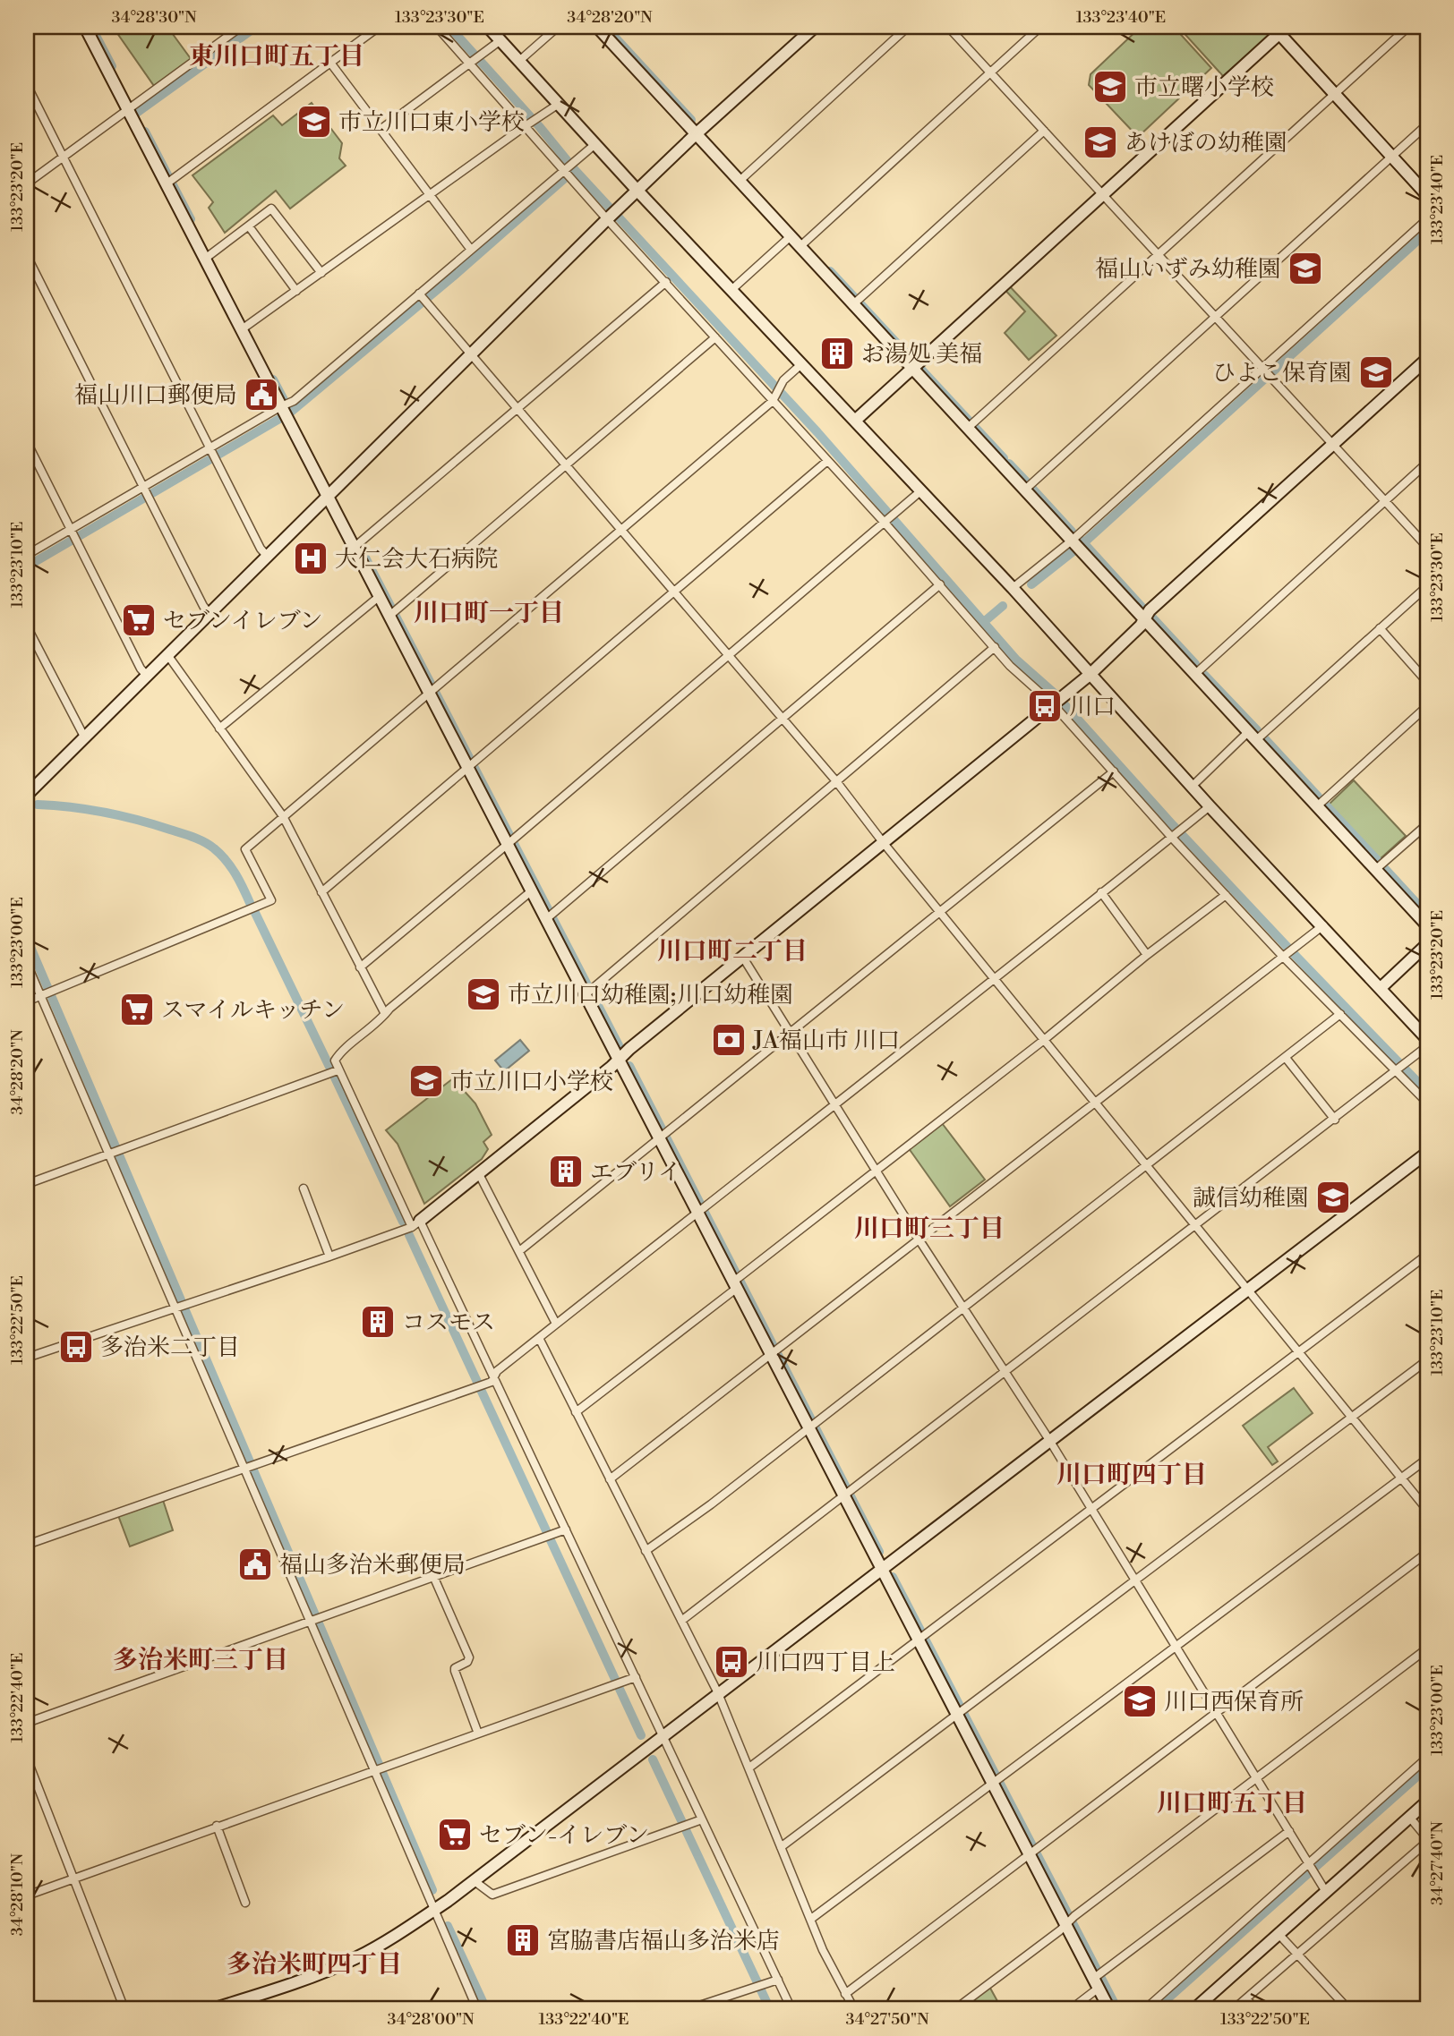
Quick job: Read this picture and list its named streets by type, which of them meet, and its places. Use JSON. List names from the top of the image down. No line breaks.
{"districts":["東川口町五丁目","川口町一丁目","川口町二丁目","川口町三丁目","川口町四丁目","多治米町三丁目","川口町五丁目","多治米町四丁目"],"places":{"school or university":["市立曙小学校","市立川口東小学校","あけぼの幼稚園","福山いずみ幼稚園","ひよこ保育園","市立川口幼稚園;川口幼稚園","市立川口小学校","誠信幼稚園","川口西保育所"],"building":["お湯処 美福","エブリイ","コスモス","宮脇書店福山多治米店"],"public building":["福山川口郵便局","福山多治米郵便局"],"hospital":["大仁会大石病院"],"supermarket":["セブンイレブン","スマイルキッチン","セブン-イレブン"],"bus stop":["川口","多治米二丁目","川口四丁目上"],"bank":["JA福山市 川口"]},"coordinates":["34°28'30\"N","133°23'30\"E","34°28'20\"N","133°23'40\"E","133°23'20\"E","133°23'10\"E","133°23'00\"E","133°22'50\"E","133°22'40\"E","34°27'40\"N","34°28'10\"N","34°28'00\"N","34°27'50\"N"]}
